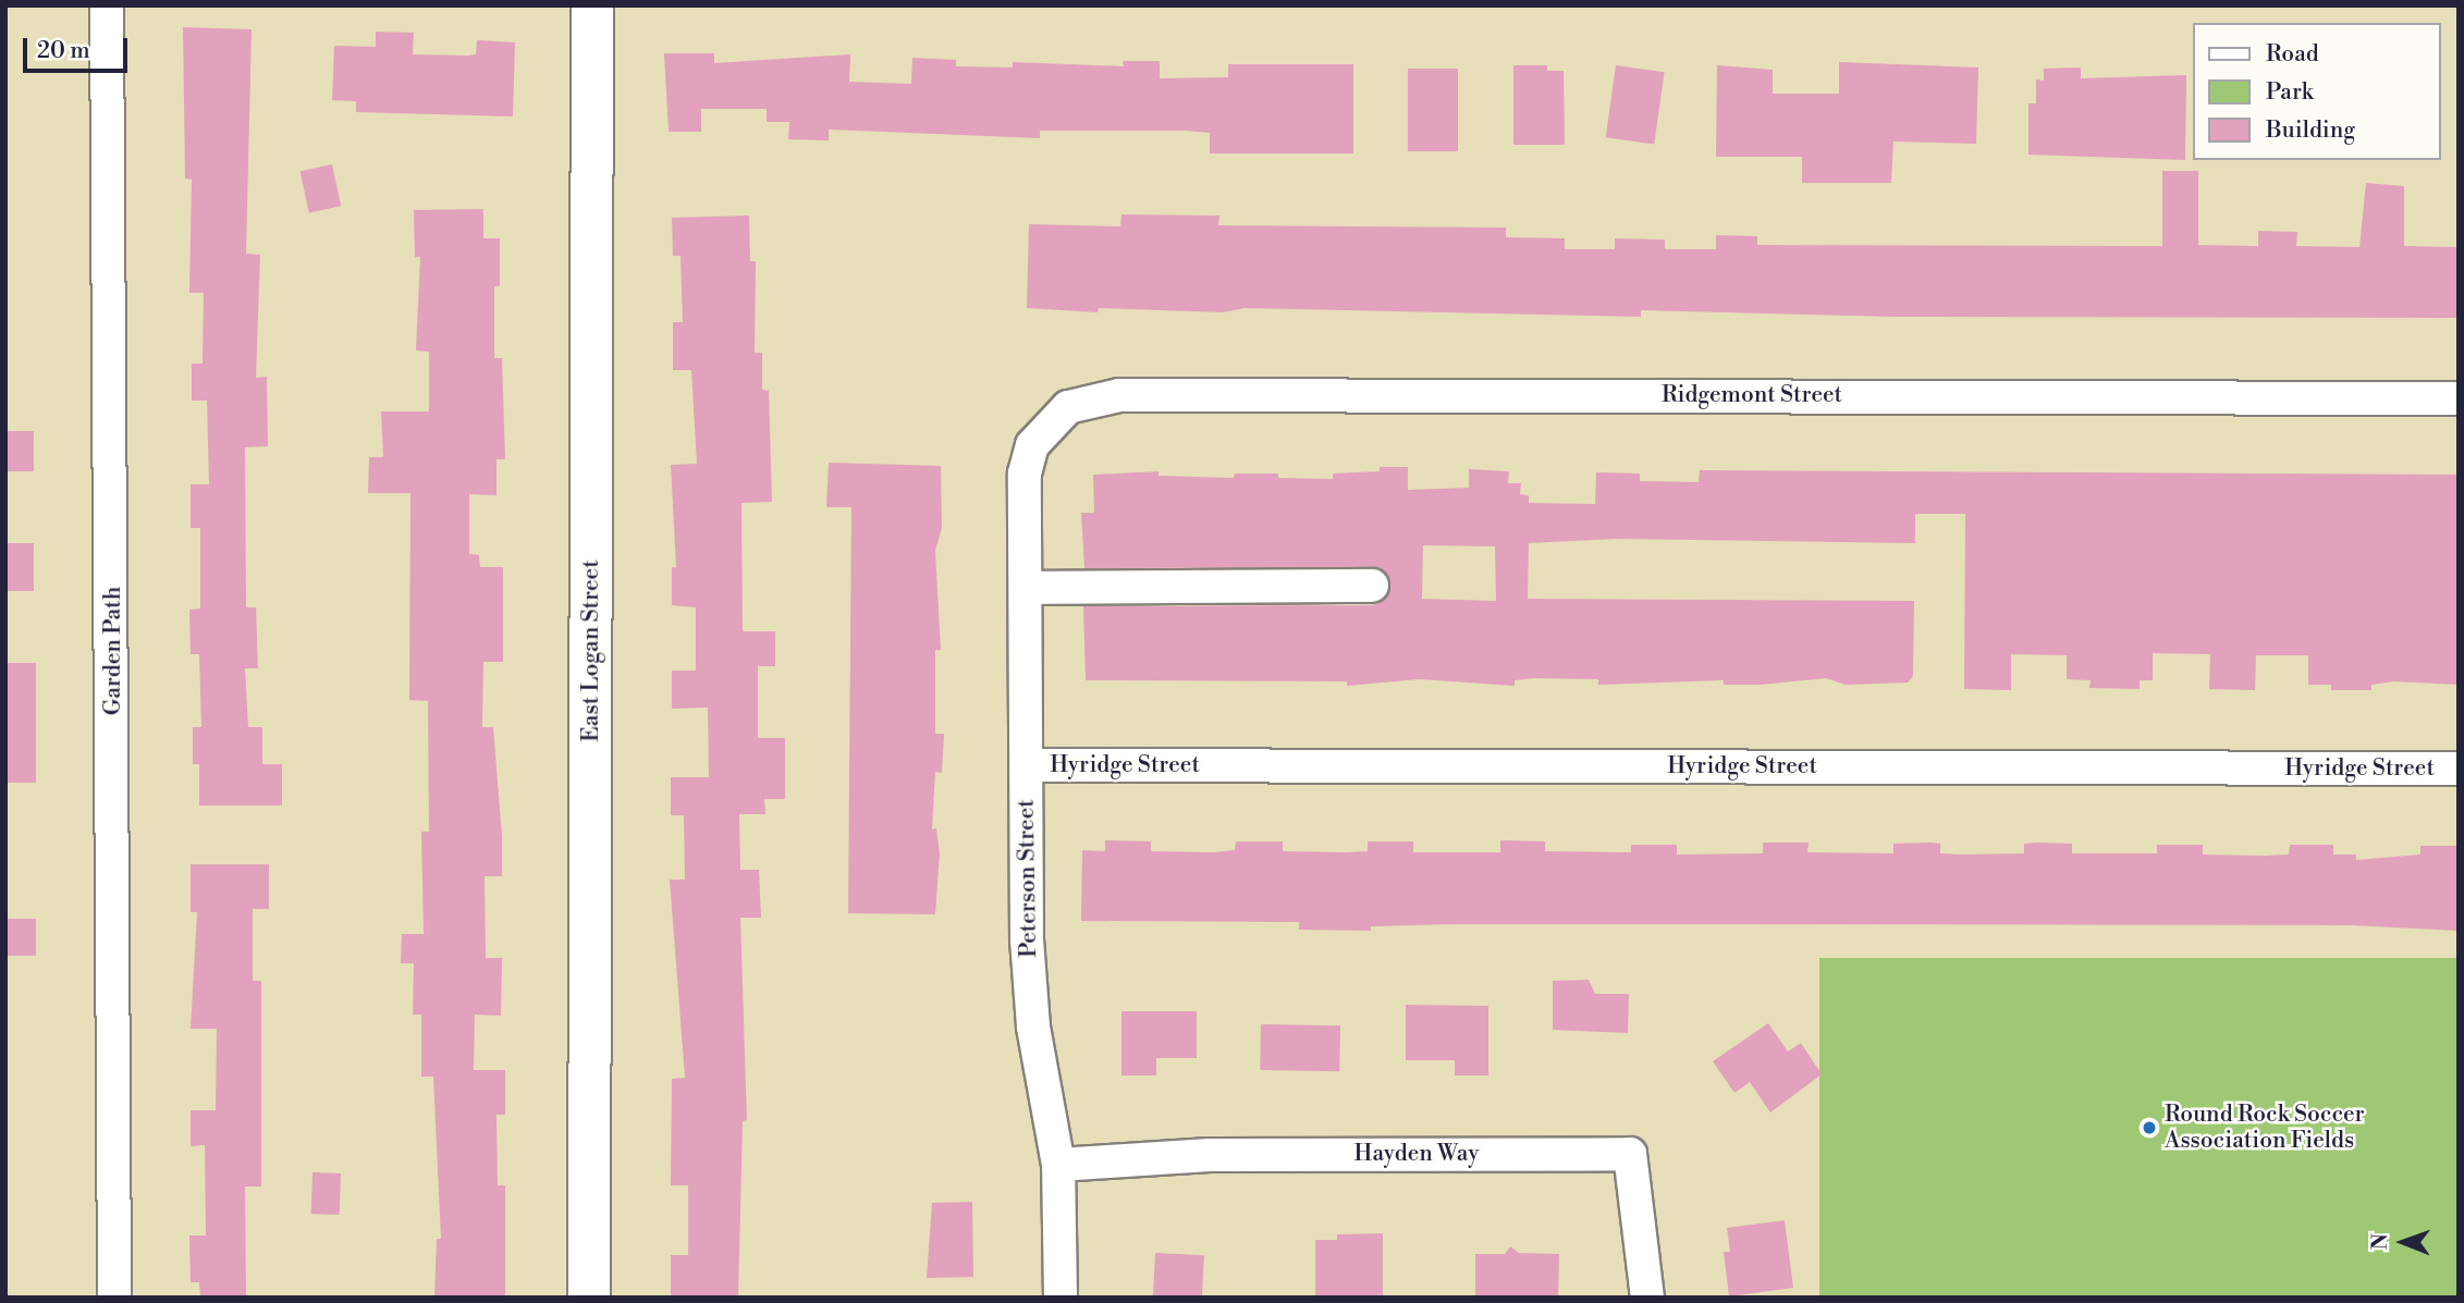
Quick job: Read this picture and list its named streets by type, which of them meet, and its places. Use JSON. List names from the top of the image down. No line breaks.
{"streets":{"street":["Ridgemont Street","Garden Path","East Logan Street","Hyridge Street","Peterson Street","Hayden Way"]},"crossings":[["Ridgemont Street","Peterson Street"],["Hyridge Street","Peterson Street"],["Peterson Street","Hayden Way"]],"places":["Round Rock Soccer Association Fields"],"legend":["Road","Park","Building"],"scale_bar":"20 m","north":"left"}
